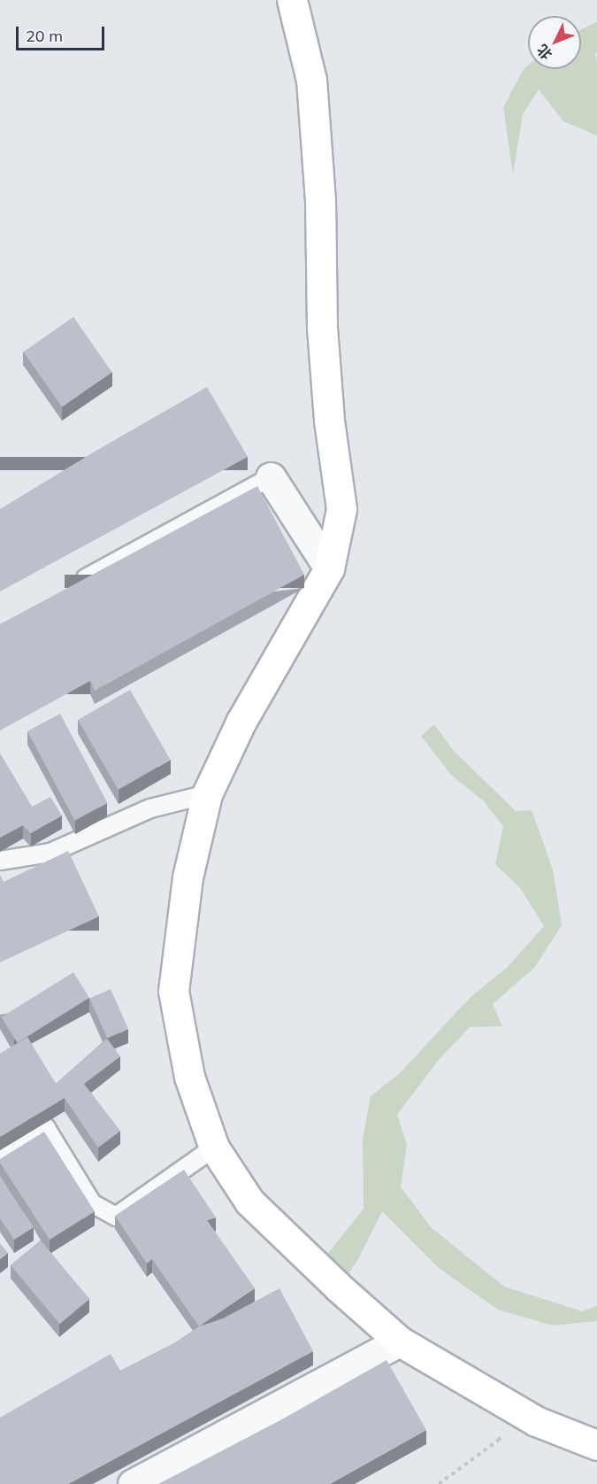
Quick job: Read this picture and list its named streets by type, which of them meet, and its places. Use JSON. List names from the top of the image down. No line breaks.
{"scale_bar":"20 m","north":"bottom left"}
